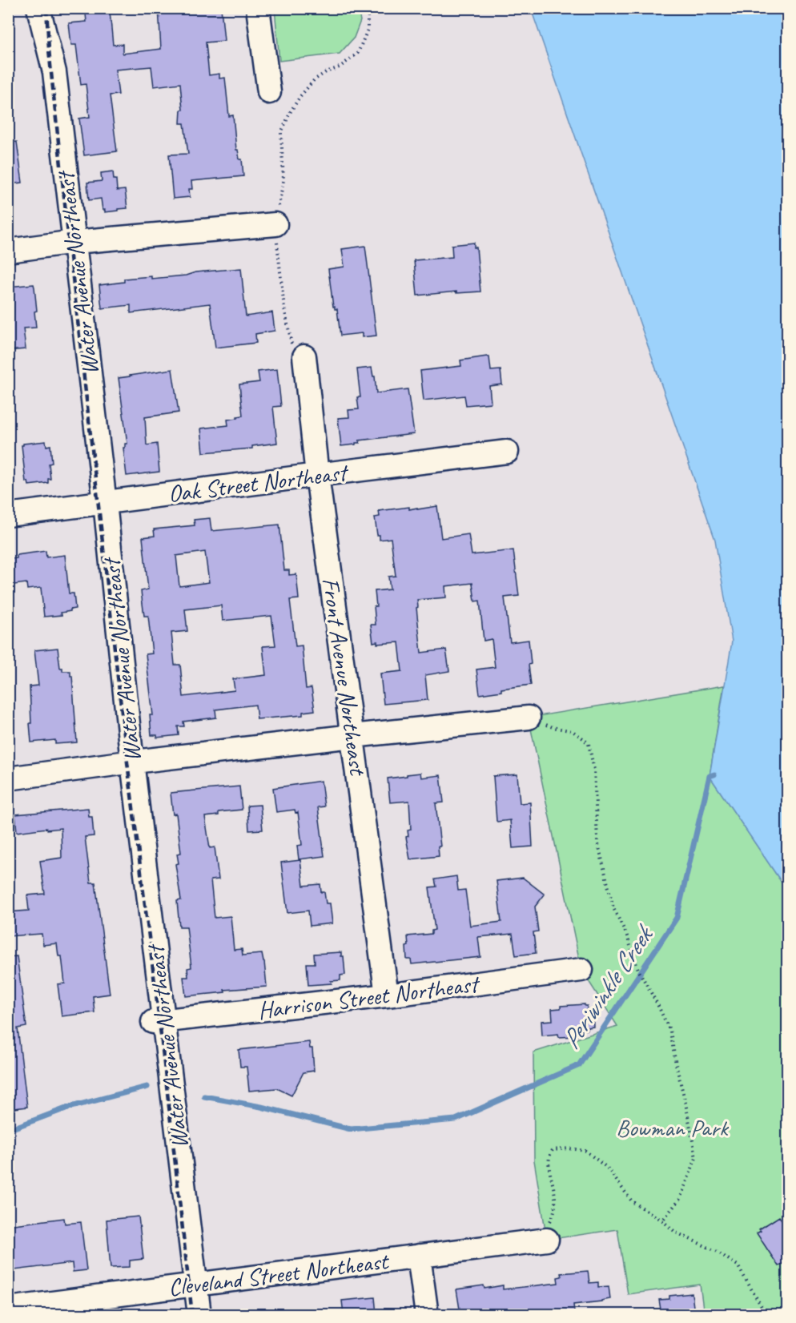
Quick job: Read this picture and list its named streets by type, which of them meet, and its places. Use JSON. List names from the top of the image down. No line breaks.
{"streets":{"street":["Water Avenue Northeast","Oak Street Northeast","Front Avenue Northeast","Harrison Street Northeast","Cleveland Street Northeast"]},"crossings":[["Water Avenue Northeast","Oak Street Northeast"],["Water Avenue Northeast","Harrison Street Northeast"],["Water Avenue Northeast","Cleveland Street Northeast"],["Oak Street Northeast","Front Avenue Northeast"],["Front Avenue Northeast","Harrison Street Northeast"]],"water":["Periwinkle Creek"],"parks":["Bowman Park"]}
